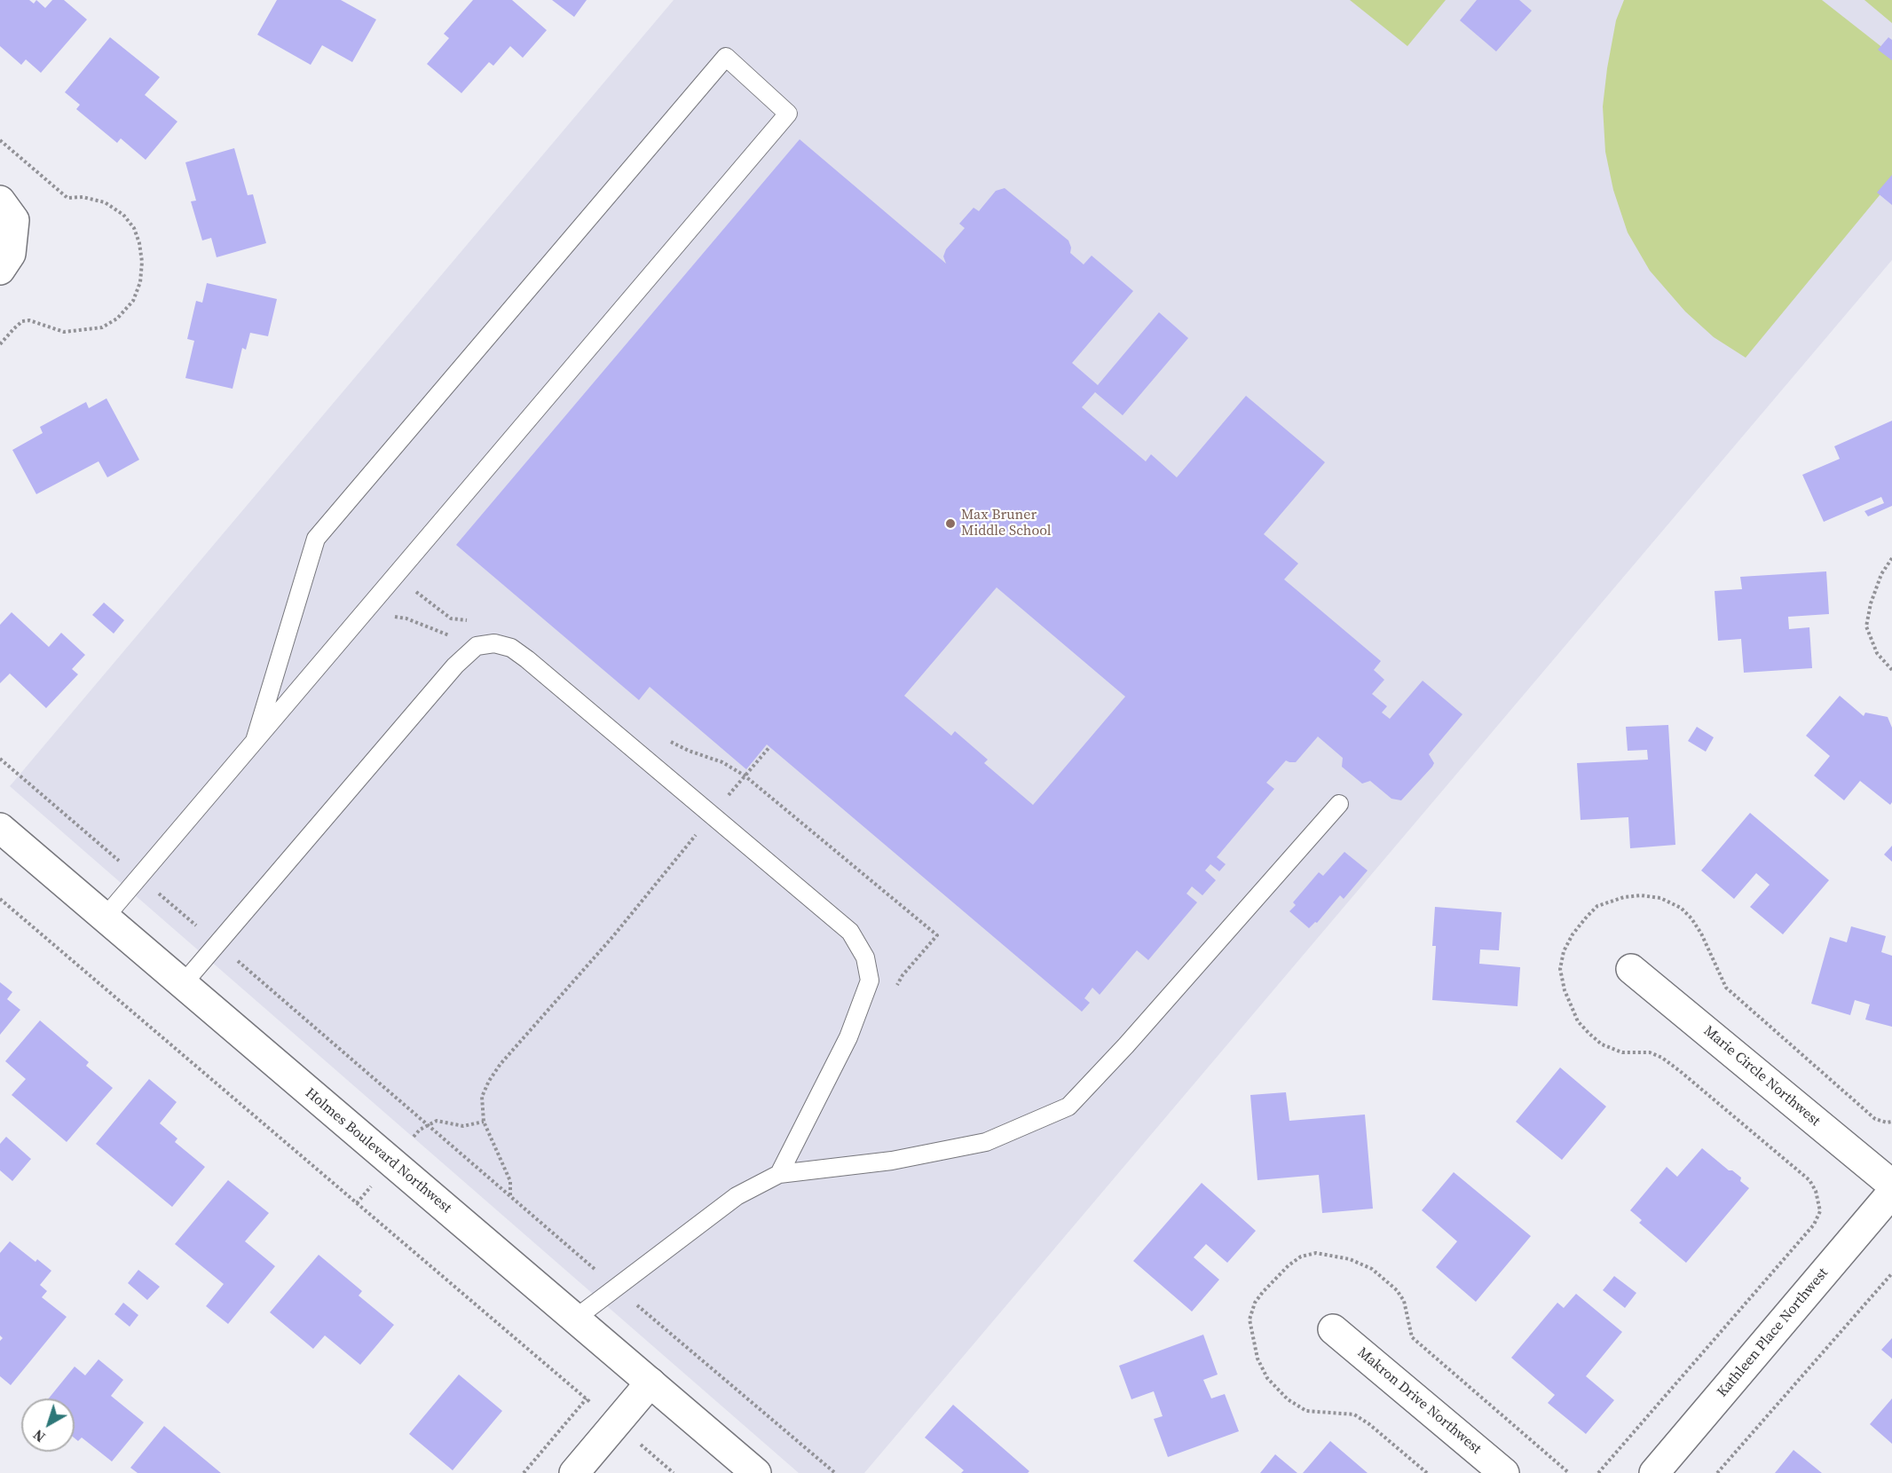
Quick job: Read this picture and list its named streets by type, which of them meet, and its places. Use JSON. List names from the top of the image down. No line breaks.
{"streets":{"street":["Marie Circle Northwest","Holmes Boulevard Northwest","Kathleen Place Northwest","Makron Drive Northwest"]},"places":["Max Bruner Middle School"],"north":"bottom left"}
